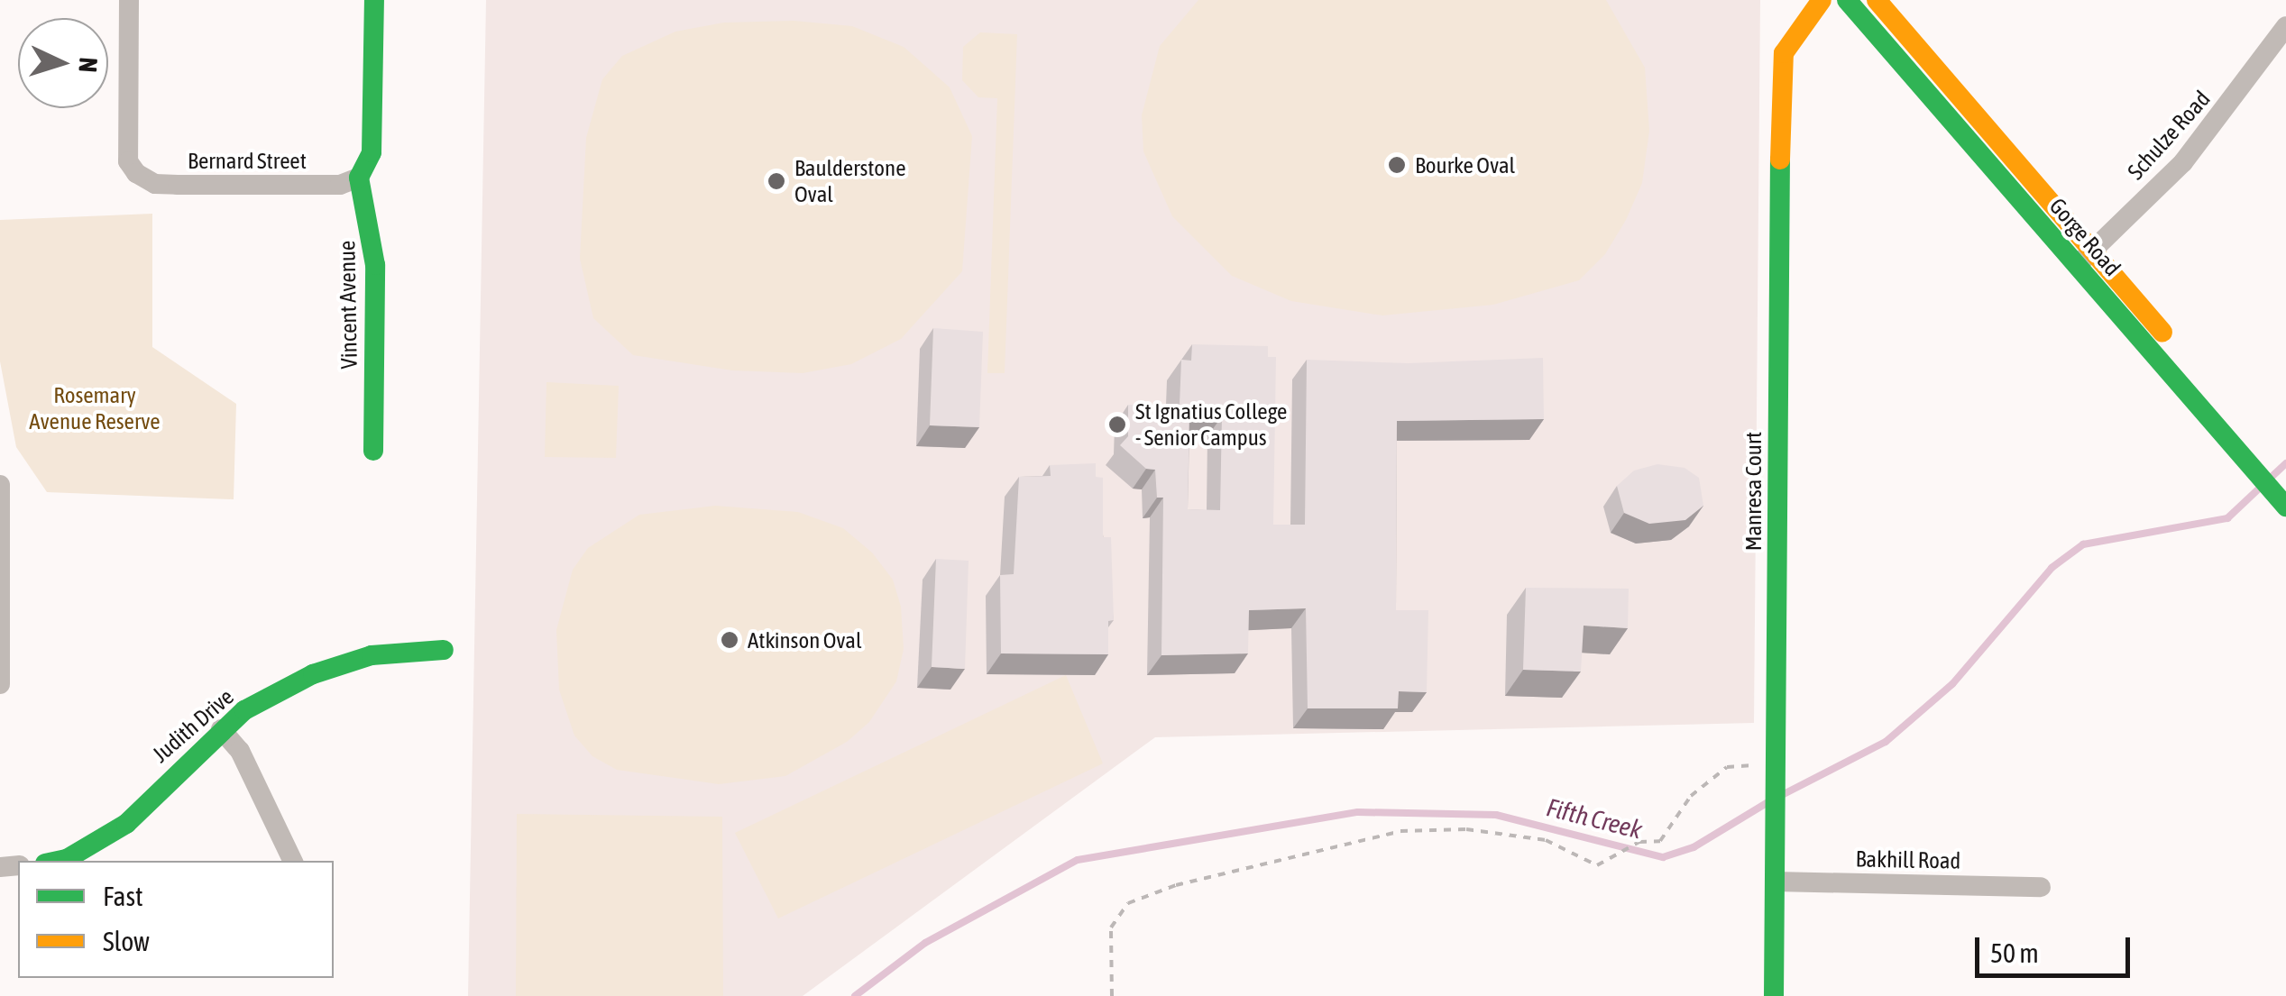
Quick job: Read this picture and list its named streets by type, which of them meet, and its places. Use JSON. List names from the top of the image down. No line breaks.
{"streets":{"street":["Schulze Road","Bernard Street","Gorge Road","Vincent Avenue","Manresa Court","Judith Drive","Bakhill Road"]},"crossings":[["Schulze Road","Gorge Road"],["Bernard Street","Vincent Avenue"],["Manresa Court","Bakhill Road"]],"water":["Fifth Creek"],"parks":["Rosemary Avenue Reserve"],"places":["Bourke Oval","Baulderstone Oval","St Ignatius College - Senior Campus","Atkinson Oval"],"legend":["Fast","Slow"],"scale_bar":"50 m","north":"right"}
